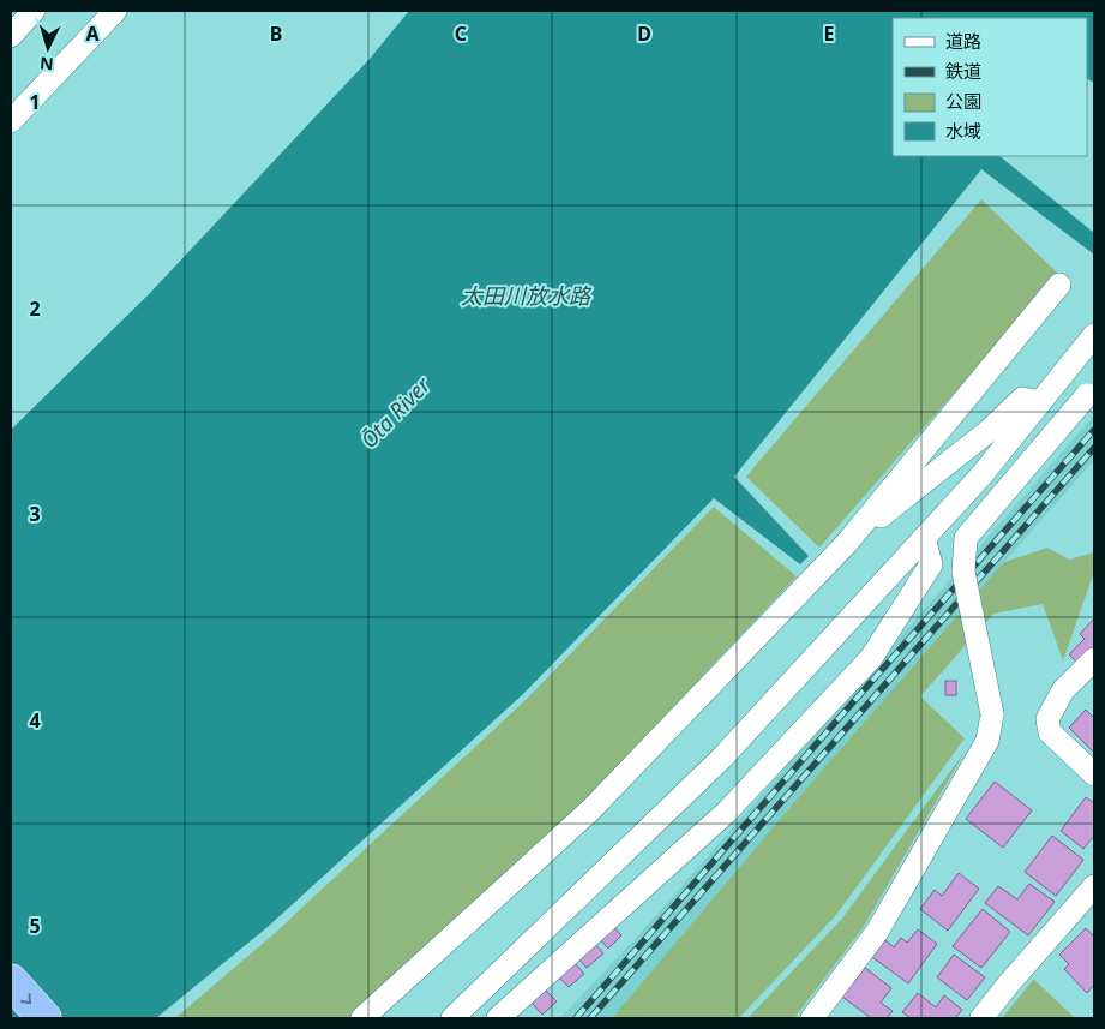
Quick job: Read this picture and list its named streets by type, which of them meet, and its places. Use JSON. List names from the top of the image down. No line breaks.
{"water":["太田川放水路","Ōta River"],"legend":["道路","鉄道","公園","水域"],"north":"bottom","grid":{"columns":["A","B","C","D","E"],"rows":["1","2","3","4","5"]}}
